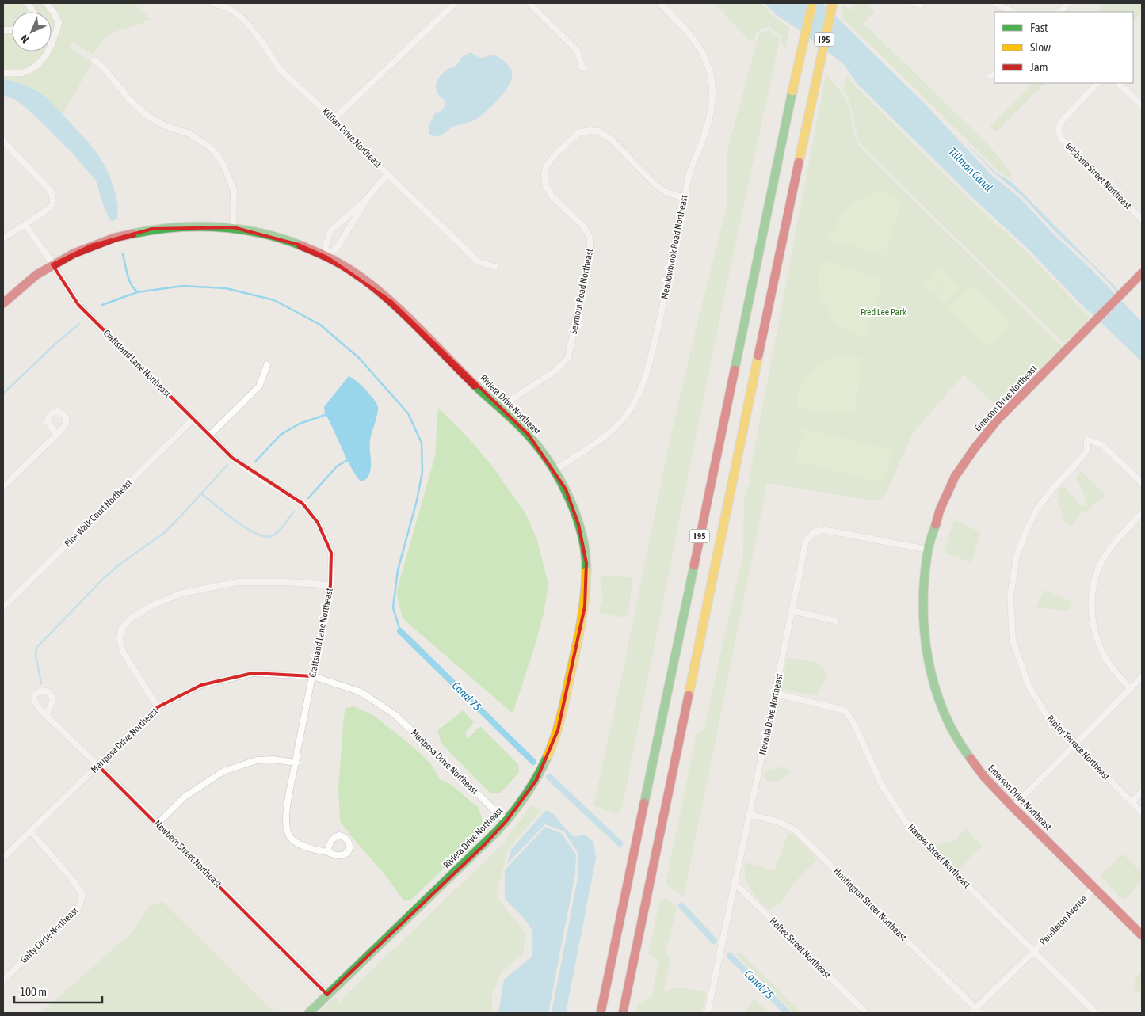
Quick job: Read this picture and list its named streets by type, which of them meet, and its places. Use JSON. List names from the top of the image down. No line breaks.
{"streets":{"main road":["I 95","Emerson Drive Northeast","Riviera Drive Northeast"],"street":["Killian Drive Northeast","Brisbane Street Northeast","Meadowbrook Road Northeast","Seymour Road Northeast","Craftsland Lane Northeast","Pine Walk Court Northeast","Nevada Drive Northeast","Mariposa Drive Northeast","Ripley Terrace Northeast","Newbern Street Northeast","Hawser Street Northeast","Huntington Street Northeast","Pendleton Avenue","Galty Circle Northeast","Haftez Street Northeast"]},"crossings":[["Meadowbrook Road Northeast","Seymour Road Northeast"],["Meadowbrook Road Northeast","Riviera Drive Northeast"],["Seymour Road Northeast","Riviera Drive Northeast"],["Craftsland Lane Northeast","Riviera Drive Northeast"],["Craftsland Lane Northeast","Pine Walk Court Northeast"],["Craftsland Lane Northeast","Mariposa Drive Northeast"],["Emerson Drive Northeast","Nevada Drive Northeast"],["Emerson Drive Northeast","Pendleton Avenue"],["Riviera Drive Northeast","Mariposa Drive Northeast"],["Riviera Drive Northeast","Newbern Street Northeast"],["Nevada Drive Northeast","Hawser Street Northeast"],["Nevada Drive Northeast","Huntington Street Northeast"],["Nevada Drive Northeast","Haftez Street Northeast"],["Mariposa Drive Northeast","Newbern Street Northeast"],["Mariposa Drive Northeast","Galty Circle Northeast"],["Hawser Street Northeast","Pendleton Avenue"],["Huntington Street Northeast","Pendleton Avenue"]],"water":["Tillman Canal","Canal 75"],"parks":["Fred Lee Park"],"legend":["Fast","Slow","Jam"],"scale_bar":"100 m","north":"bottom left"}
